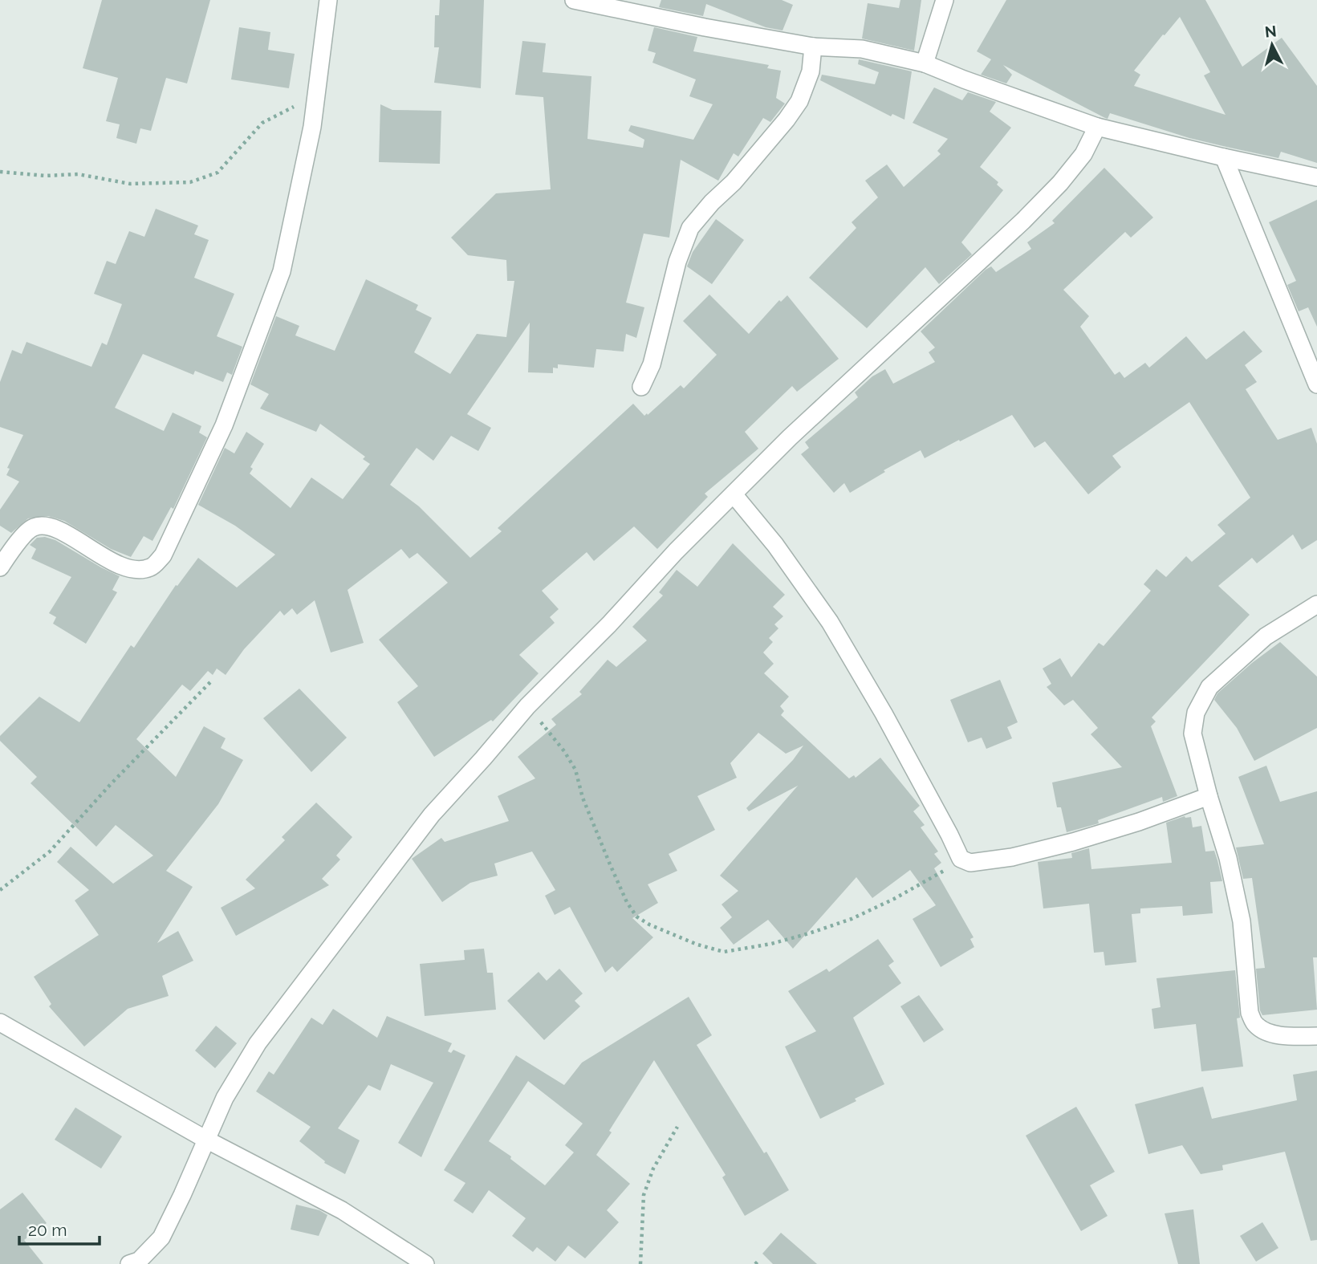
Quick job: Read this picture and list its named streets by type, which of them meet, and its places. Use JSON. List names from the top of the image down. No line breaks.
{"scale_bar":"20 m","north":"top"}
